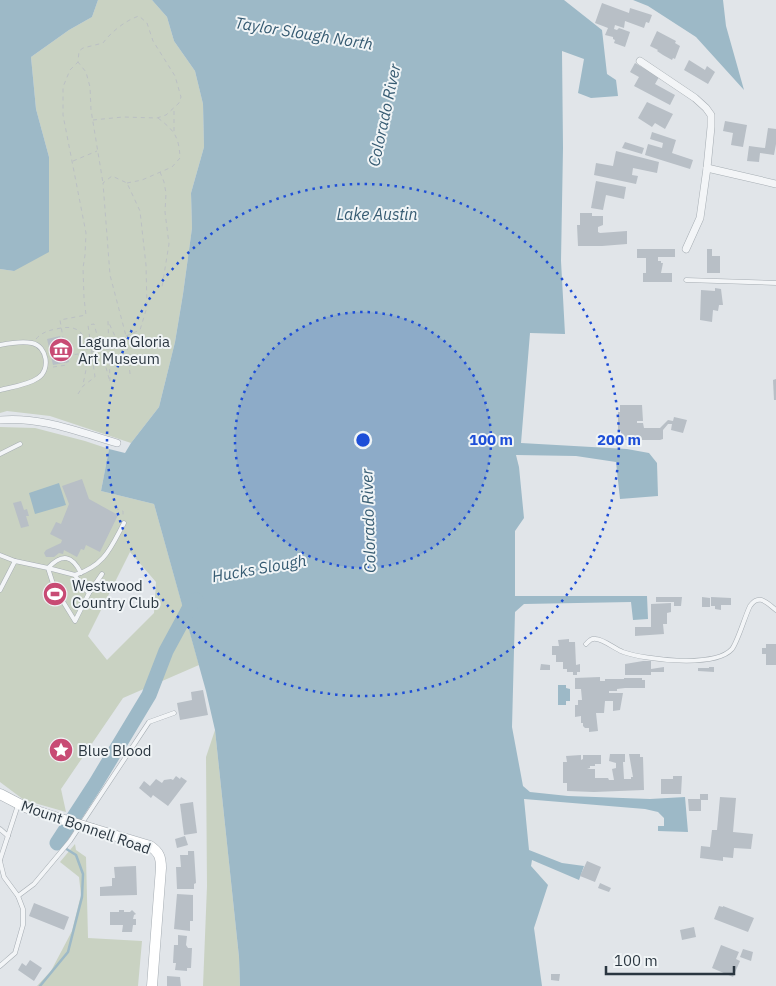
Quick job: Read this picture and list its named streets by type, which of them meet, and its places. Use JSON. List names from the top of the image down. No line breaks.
{"streets":{"street":["Mount Bonnell Road"]},"water":["Taylor Slough North","Colorado River","Lake Austin","Hucks Slough"],"places":{"museum":["Laguna Gloria Art Museum"],"sports":["Westwood Country Club"],"place":["Blue Blood"]},"scale_bar":"100 m","rings":["100 m","200 m"]}
